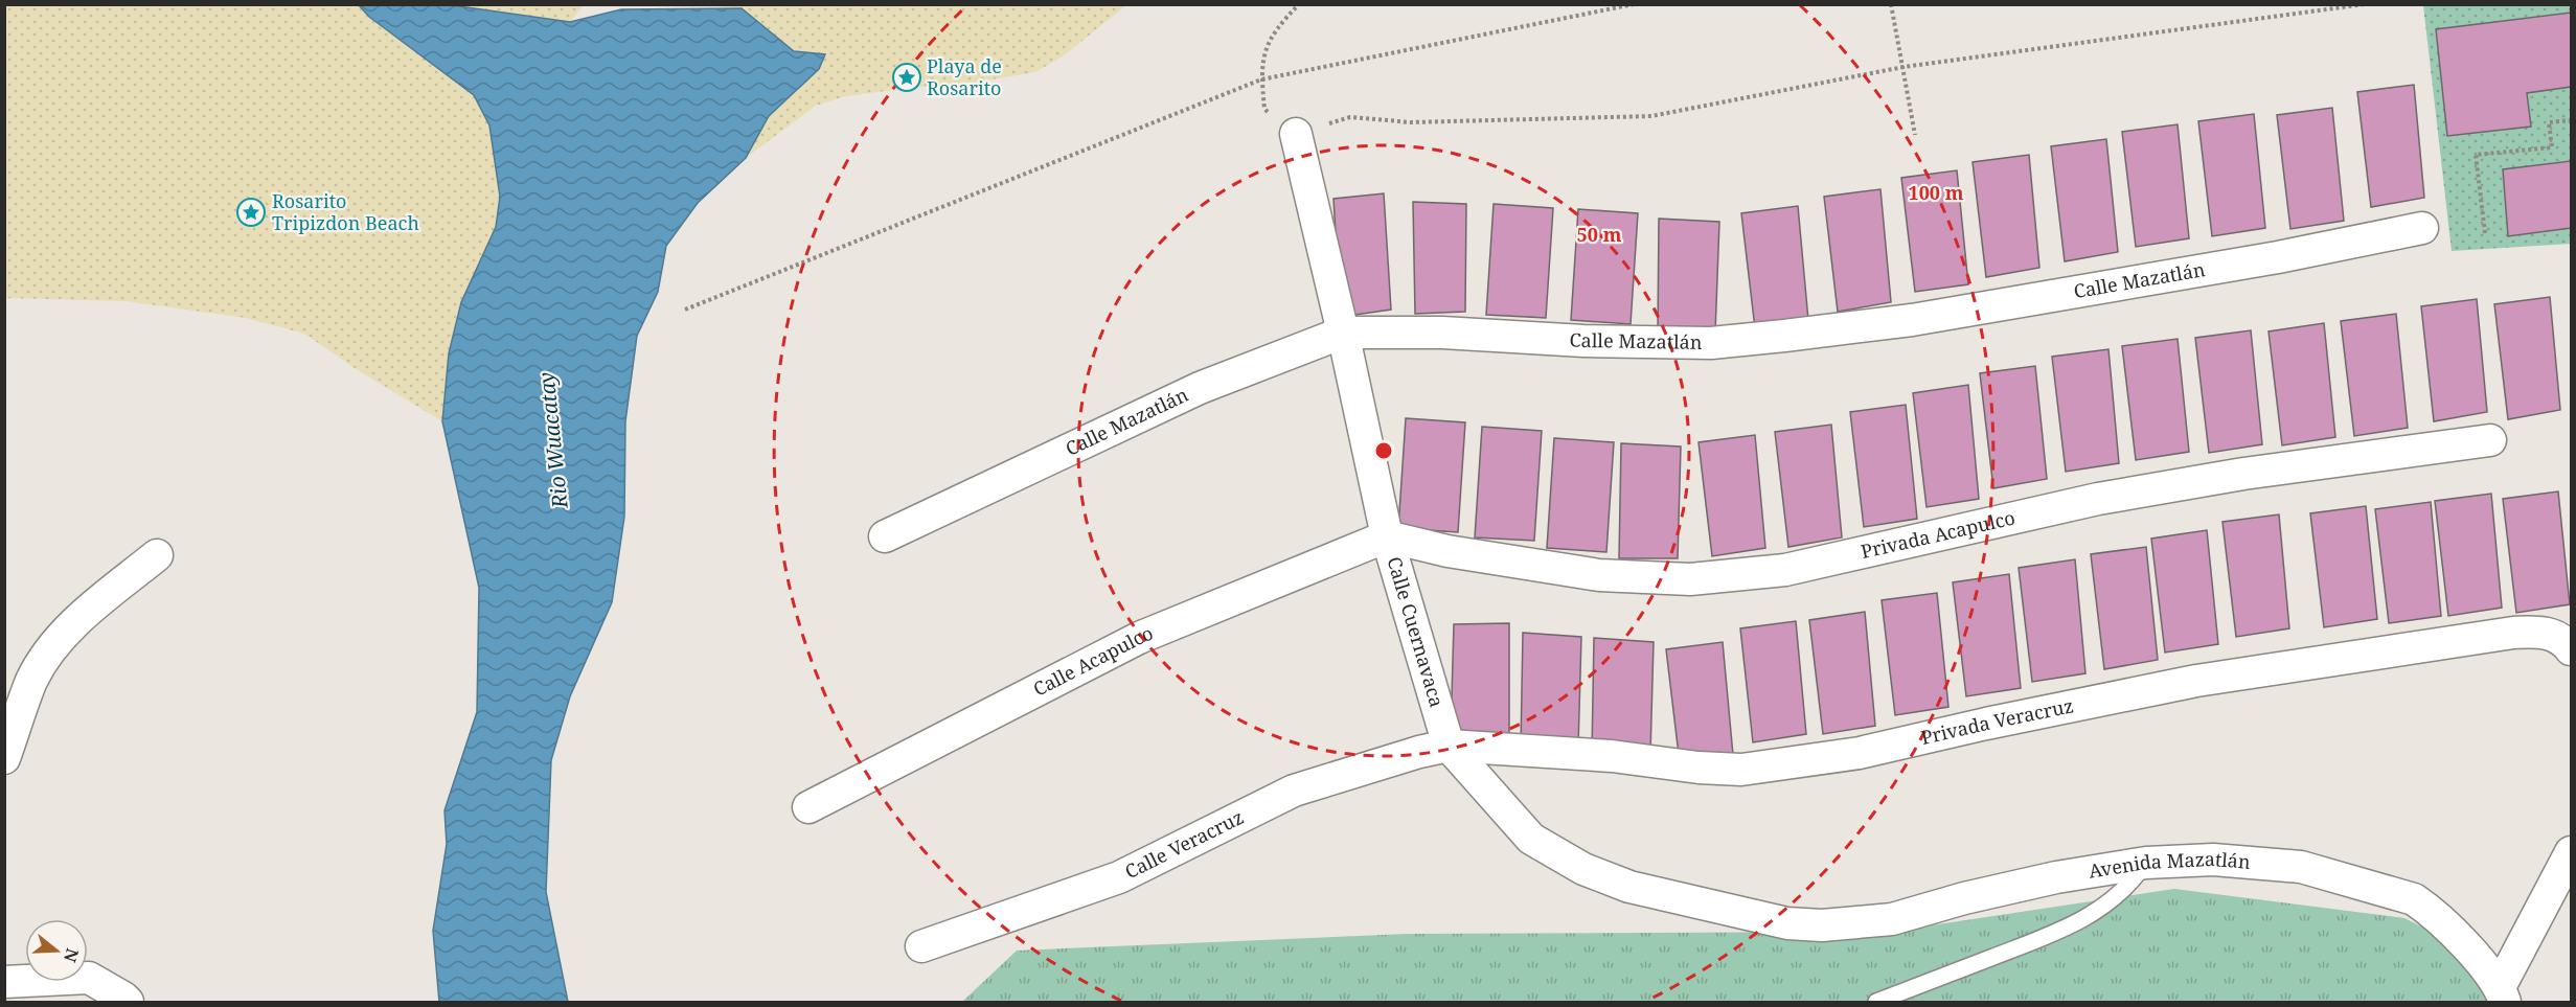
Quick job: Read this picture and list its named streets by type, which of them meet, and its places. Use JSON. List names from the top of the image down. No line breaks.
{"streets":{"street":["Calle Mazatlán","Privada Acapulco","Calle Cuernavaca","Calle Acapulco","Privada Veracruz","Calle Veracruz","Avenida Mazatlán"]},"crossings":[["Calle Mazatlán","Calle Cuernavaca"],["Privada Acapulco","Calle Cuernavaca"],["Privada Acapulco","Calle Acapulco"],["Calle Cuernavaca","Calle Acapulco"],["Calle Cuernavaca","Privada Veracruz"],["Calle Cuernavaca","Calle Veracruz"],["Calle Cuernavaca","Avenida Mazatlán"],["Privada Veracruz","Calle Veracruz"]],"water":["Rio Wuacatay"],"places":{"place":["Playa de Rosarito","Rosarito Tripizdon Beach"]},"north":"right","rings":["100 m","50 m"]}
